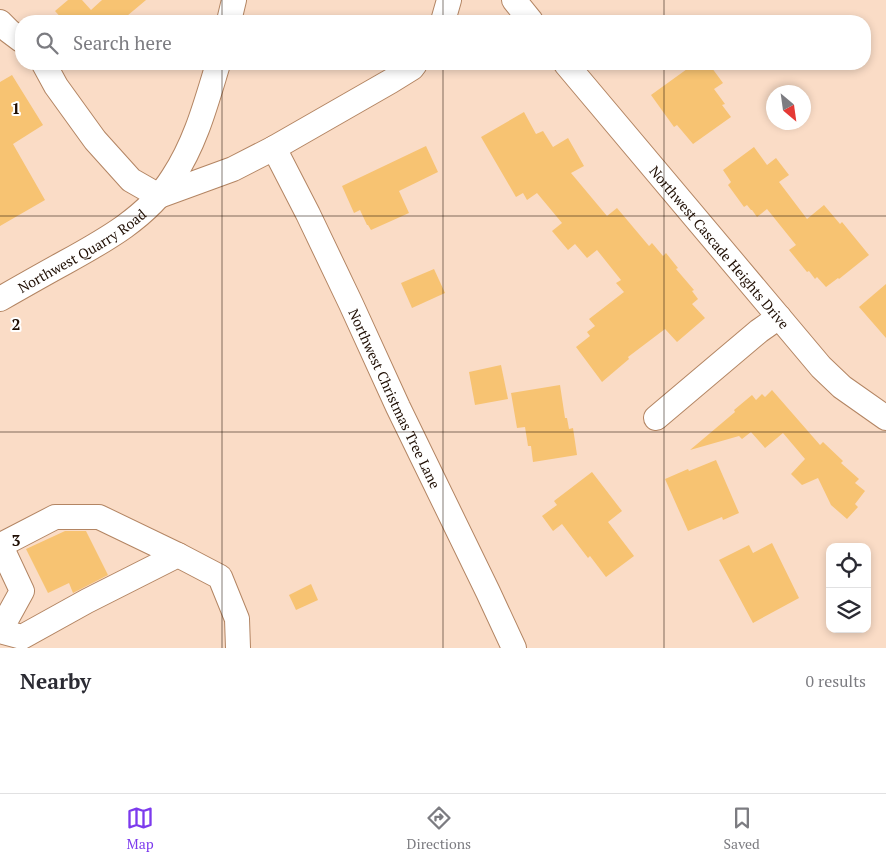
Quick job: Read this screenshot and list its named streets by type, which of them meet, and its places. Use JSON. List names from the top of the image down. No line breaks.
{"streets":{"street":["Northwest Cascade Heights Drive","Northwest Quarry Road","Northwest Christmas Tree Lane"]},"crossings":[["Northwest Quarry Road","Northwest Christmas Tree Lane"]],"north":"bottom right","page":{"search":"Search here","heading":["Nearby","0 results"],"nav":["Map","Directions","Saved"]},"grid":{"rows":["1","2","3"]}}
